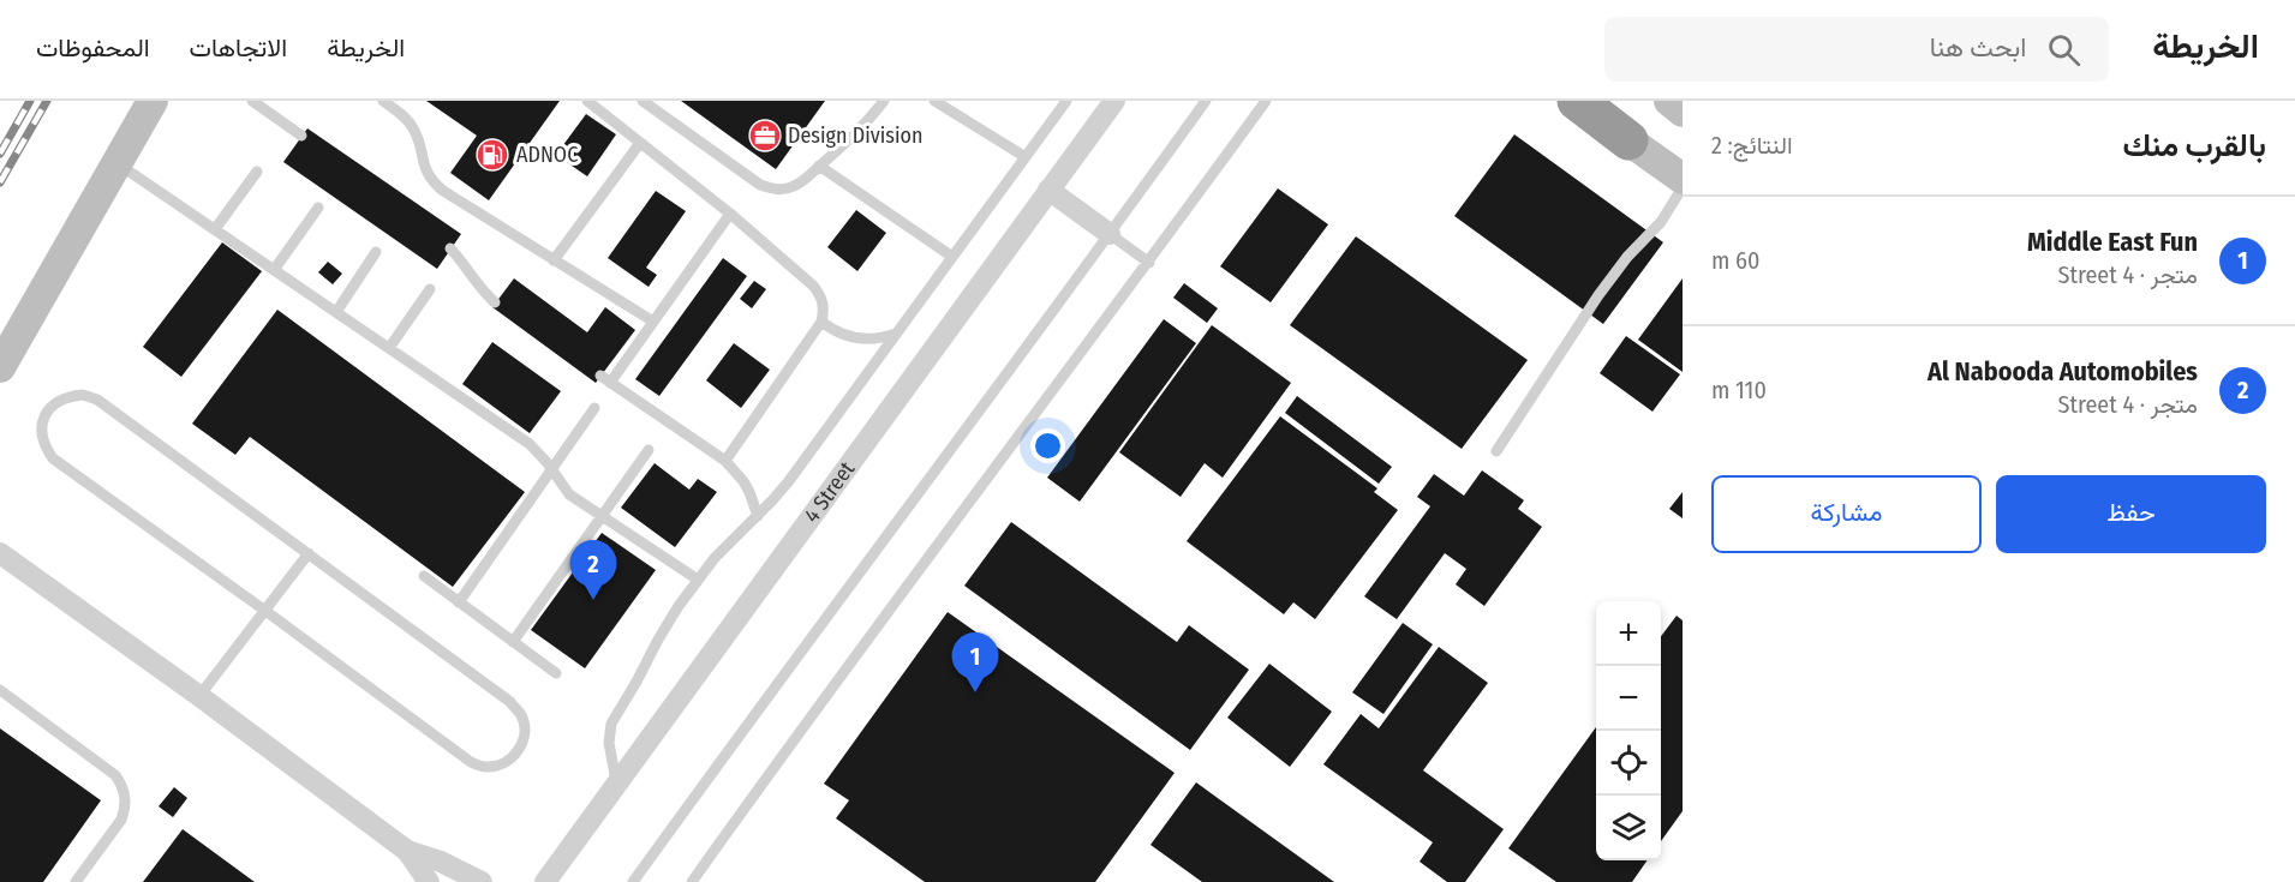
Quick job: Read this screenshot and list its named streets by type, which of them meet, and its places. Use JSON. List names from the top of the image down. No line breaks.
{"streets":{"street":["4 Street"]},"places":{"office":["Design Division"],"fuel station":["ADNOC"]},"page":{"header":"الخريطة","search":"ابحث هنا","nav":["الخريطة","الاتجاهات","المحفوظات"],"heading":["بالقرب منك","النتائج: 2"],"list":[{"mark":"1","name":"Middle East Fun","note":"متجر · 4 Street","value":"60 m"},{"mark":"2","name":"Al Nabooda Automobiles","note":"متجر · 4 Street","value":"110 m"}],"buttons":["حفظ","مشاركة"],"pins":["2","1"],"map_buttons":["+","−"]}}
